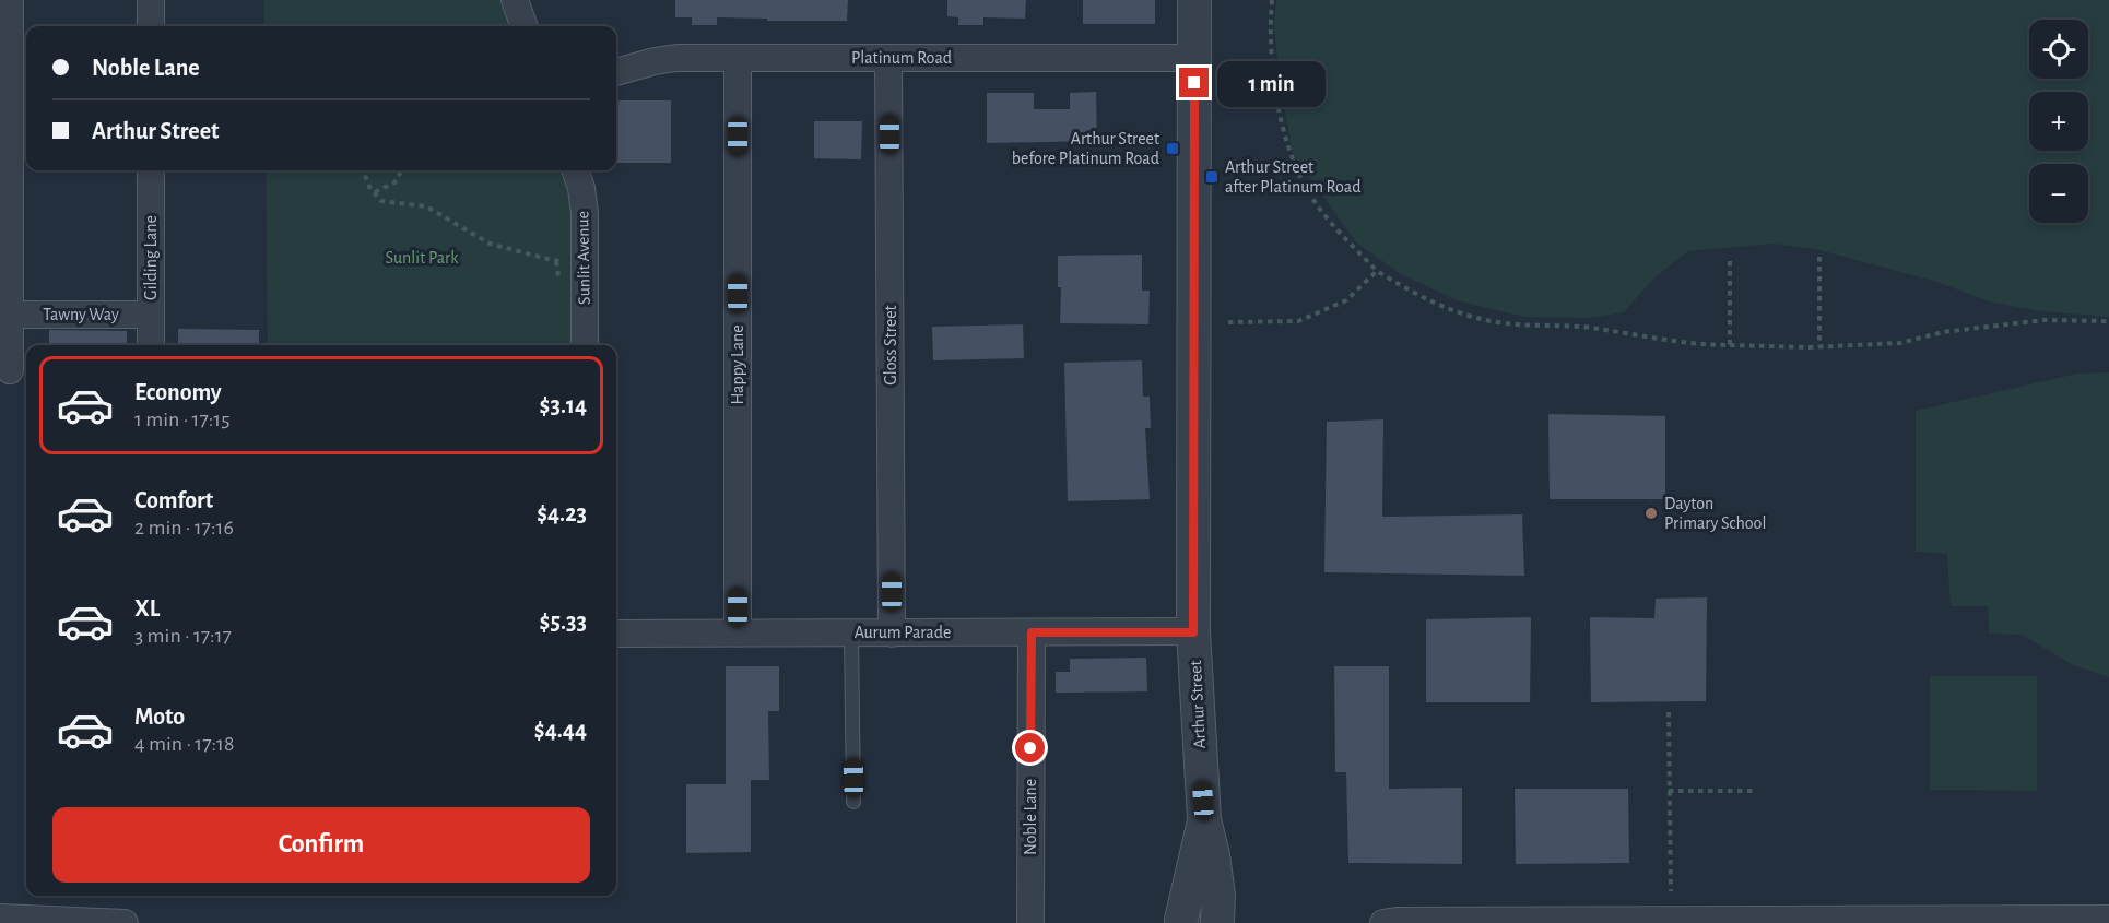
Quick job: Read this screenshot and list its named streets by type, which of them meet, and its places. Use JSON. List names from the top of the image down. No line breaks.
{"streets":{"street":["Platinum Road","Gilding Lane","Sunlit Avenue","Tawny Way","Gloss Street","Happy Lane","Aurum Parade","Arthur Street","Noble Lane"]},"crossings":[["Platinum Road","Gloss Street"],["Platinum Road","Happy Lane"],["Platinum Road","Arthur Street"],["Gilding Lane","Tawny Way"],["Gloss Street","Aurum Parade"],["Happy Lane","Aurum Parade"],["Aurum Parade","Arthur Street"],["Aurum Parade","Noble Lane"]],"parks":["Sunlit Park"],"places":{"transit":["Arthur Street before Platinum Road","Arthur Street after Platinum Road"],"other":["Dayton Primary School"]},"page":{"map_buttons":["+","−"],"banner":["Noble Lane","Arthur Street"],"bubble":"1 min","list":[{"name":"Economy","note":"1 min · 17:15","value":"$3.14"},{"name":"Comfort","note":"2 min · 17:16","value":"$4.23"},{"name":"XL","note":"3 min · 17:17","value":"$5.33"},{"name":"Moto","note":"4 min · 17:18","value":"$4.44"}],"buttons":"Confirm"}}
